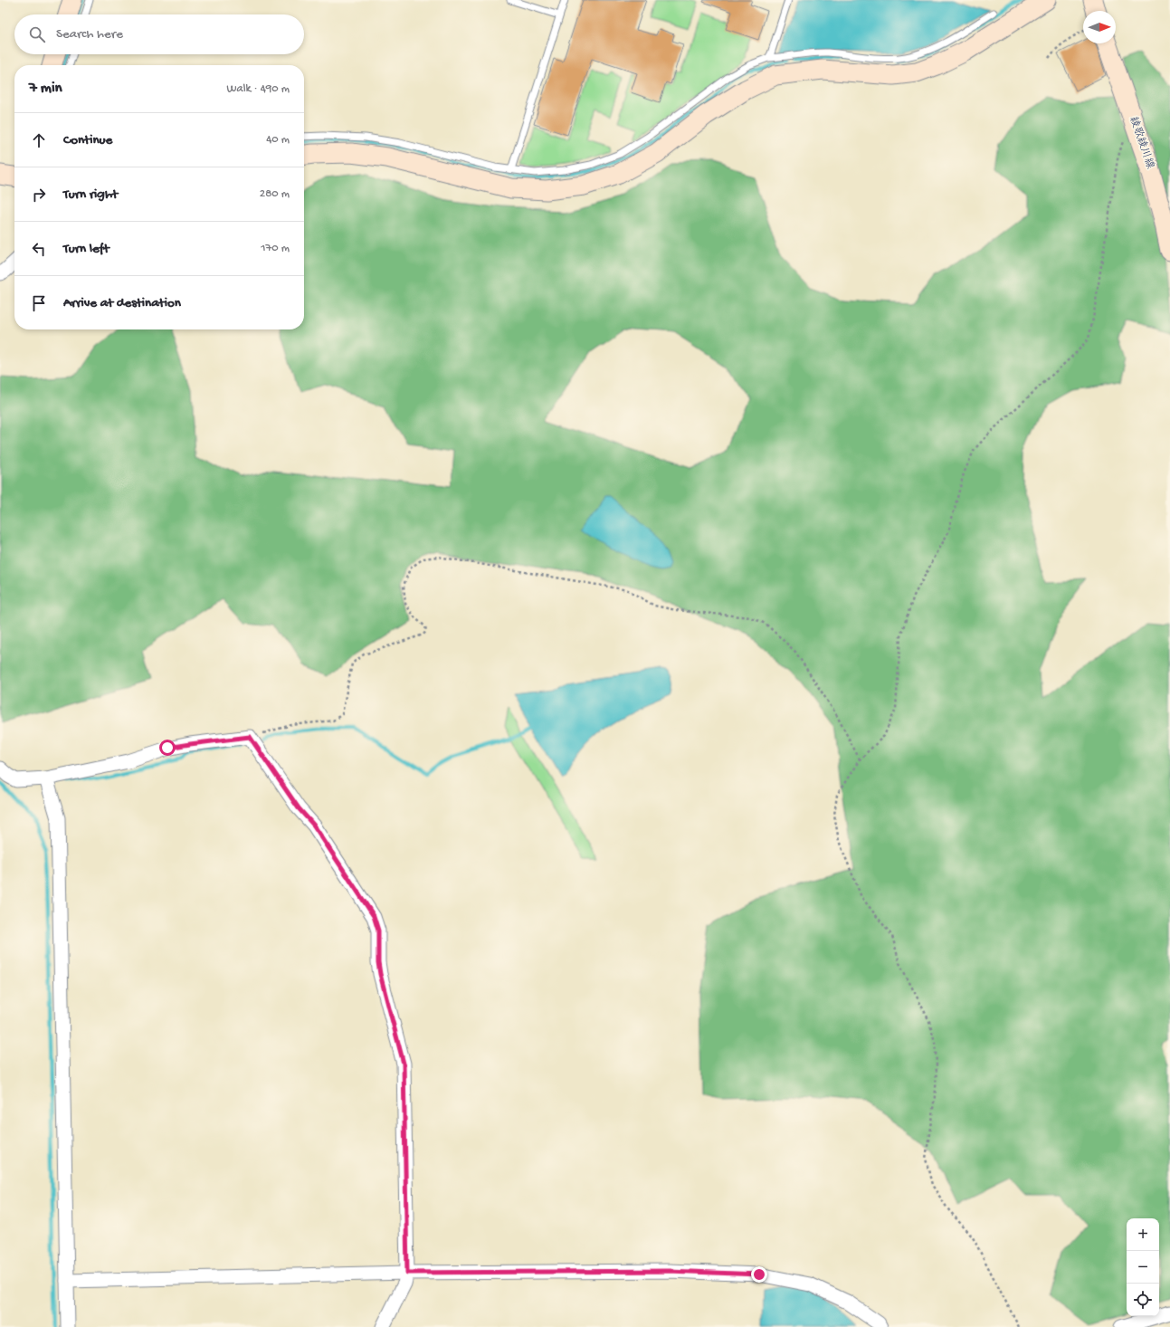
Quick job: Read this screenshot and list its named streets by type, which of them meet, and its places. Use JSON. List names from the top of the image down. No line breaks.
{"streets":{"street":["綾歌綾川線"]},"north":"right","page":{"search":"Search here","heading":["7 min","Walk · 490 m"],"list":[["Continue","40 m"],["Turn right","280 m"],["Turn left","170 m"],"Arrive at destination"],"map_buttons":["+","−"]}}
